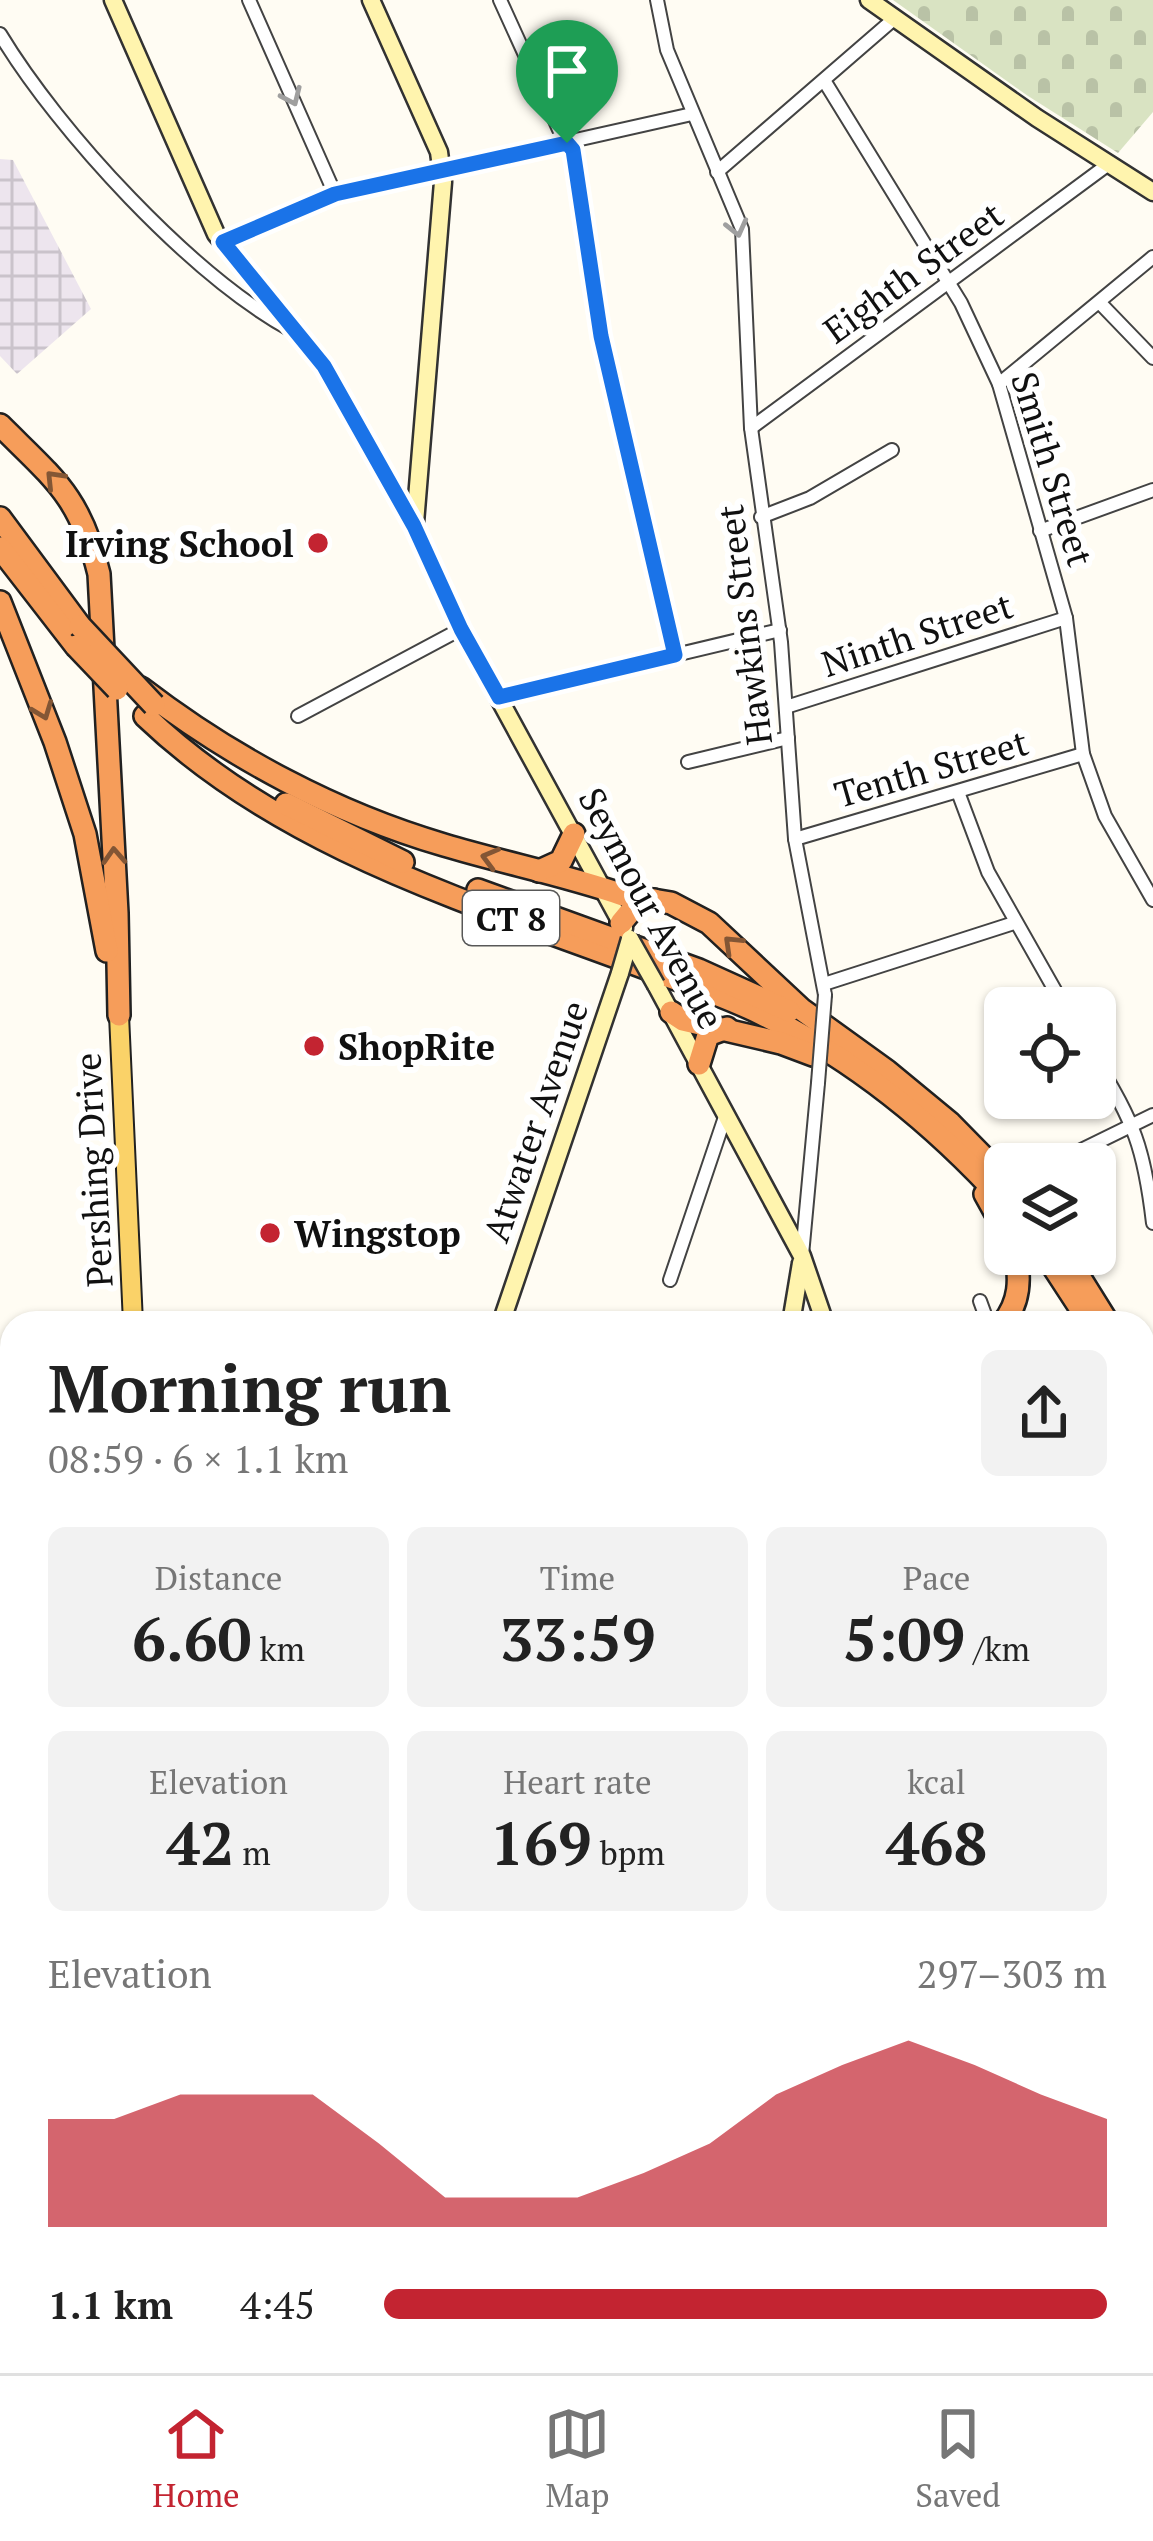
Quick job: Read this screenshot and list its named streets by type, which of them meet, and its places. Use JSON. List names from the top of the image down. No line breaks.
{"streets":{"highway":["CT 8"],"main road":["Seymour Avenue","Atwater Avenue","Pershing Drive"],"street":["Eighth Street","Smith Street","Hawkins Street","Ninth Street","Tenth Street"]},"crossings":[["Eighth Street","Smith Street"],["Eighth Street","Hawkins Street"],["Smith Street","Ninth Street"],["Smith Street","Tenth Street"],["Hawkins Street","Ninth Street"],["Hawkins Street","Tenth Street"],["Hawkins Street","Seymour Avenue"],["Seymour Avenue","Atwater Avenue"]],"places":["Irving School","ShopRite","Wingstop"],"page":{"heading":["Morning run","08:59 · 6 × 1.1 km"],"stats":[["Distance","6.60 km"],["Time","33:59"],["Pace","5:09 /km"],["Elevation","42 m"],["Heart rate","169 bpm"],["kcal","468"]],"chart":["Elevation","297–303 m"],"list":[{"name":"1.1 km","note":"4:45"}],"tabs":["Home","Map","Saved"]}}
